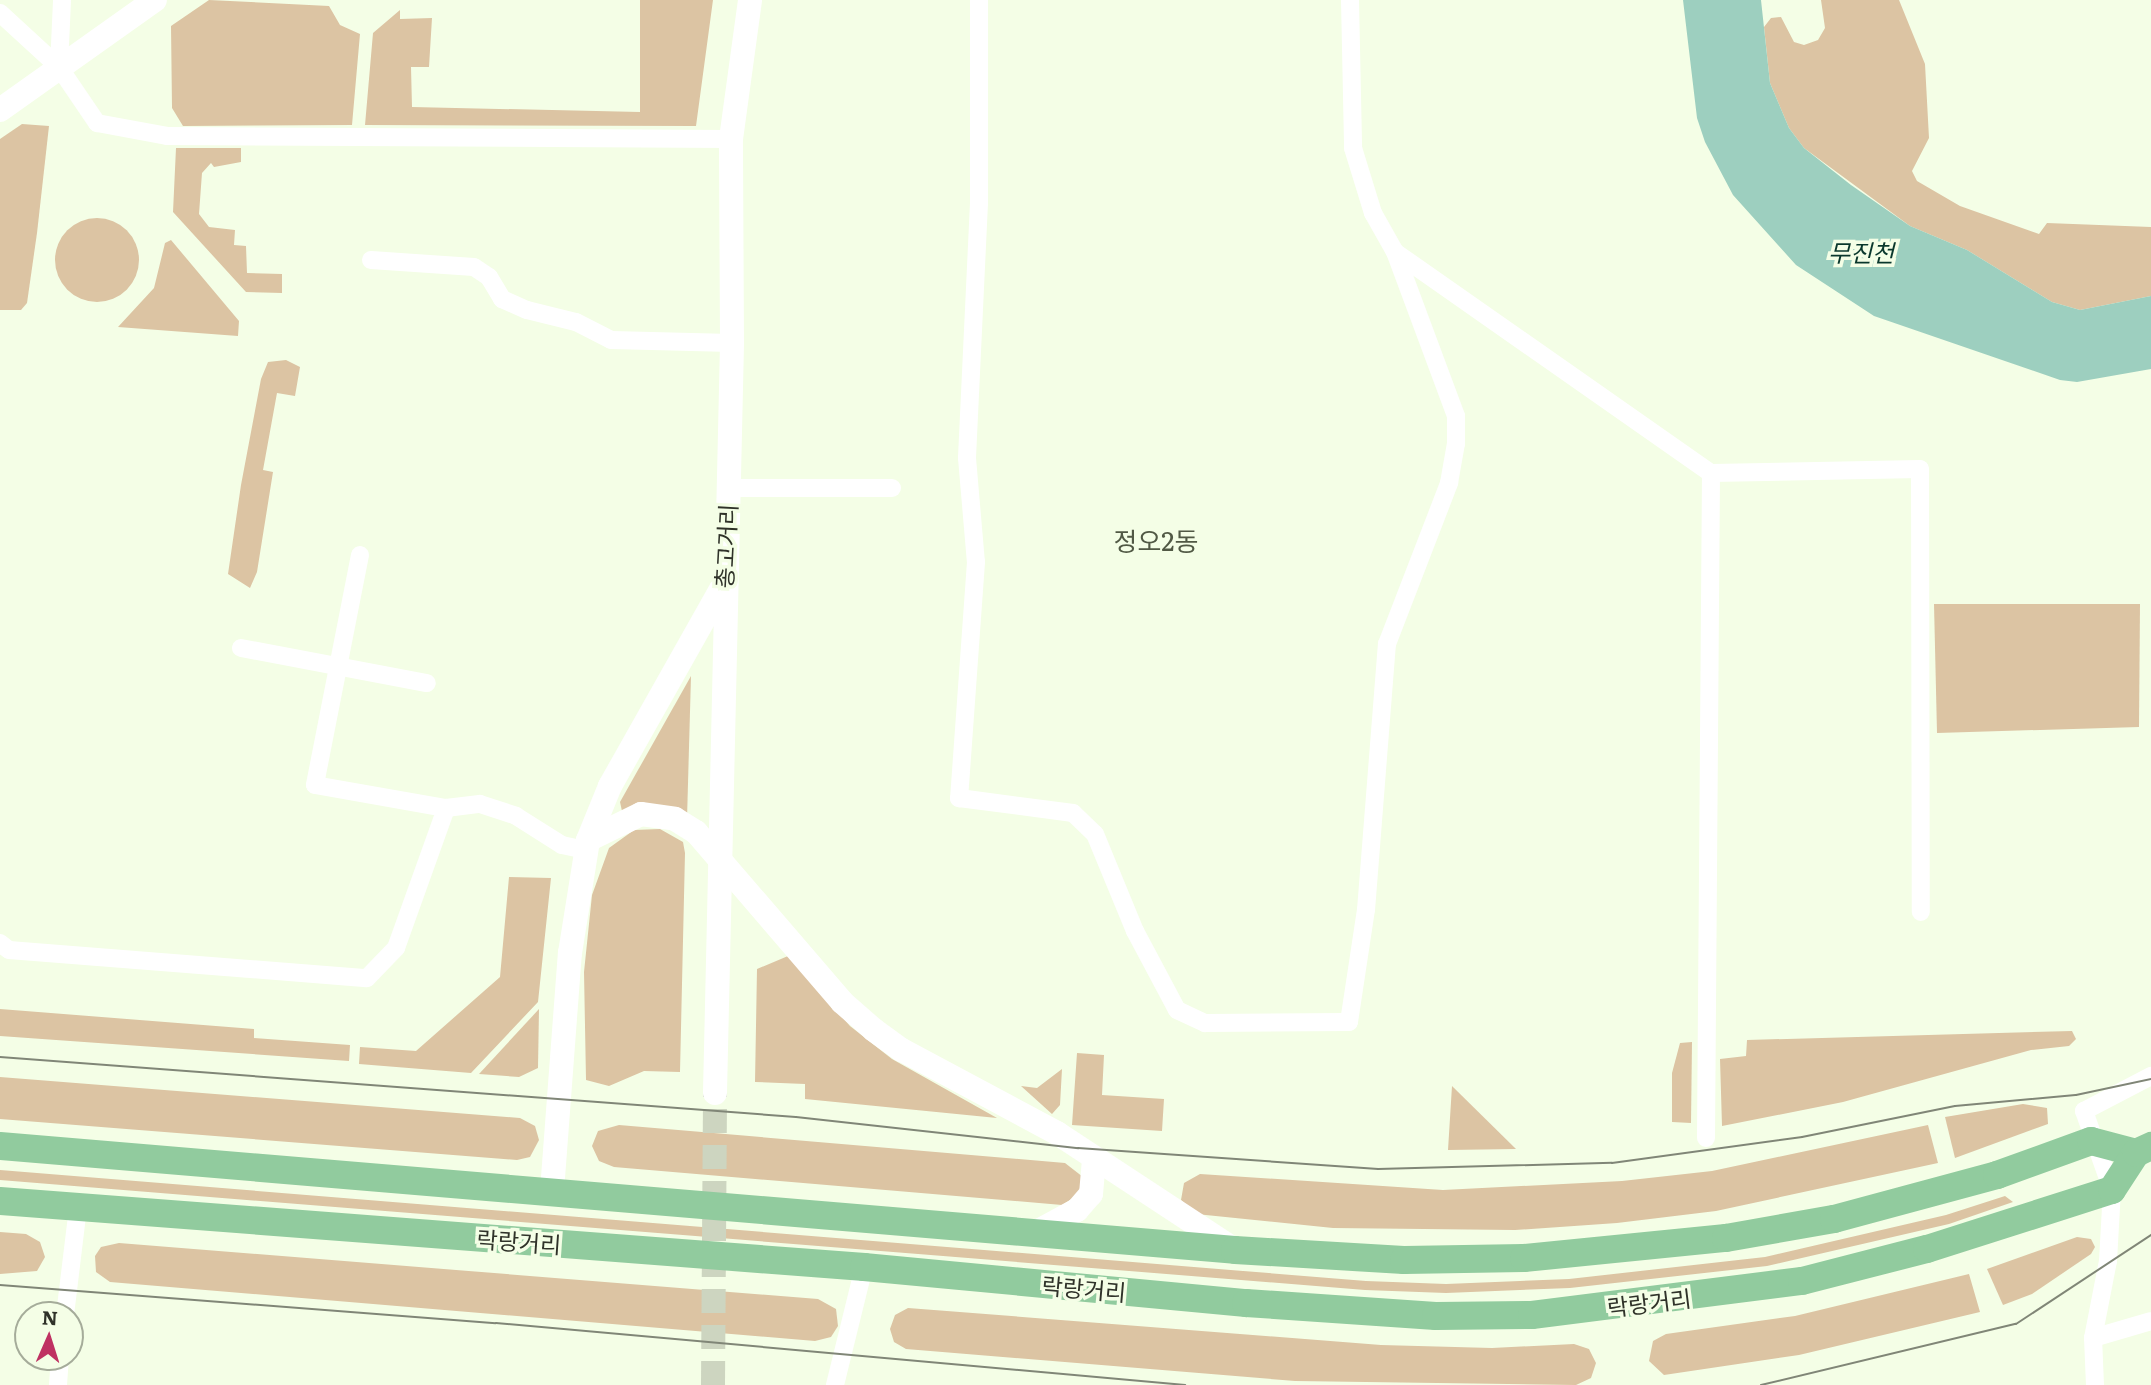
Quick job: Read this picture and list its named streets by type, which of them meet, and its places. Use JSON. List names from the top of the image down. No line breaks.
{"streets":{"main road":["총고거리","락랑거리"]},"districts":["정오2동"],"water":["무진천"],"north":"top"}
